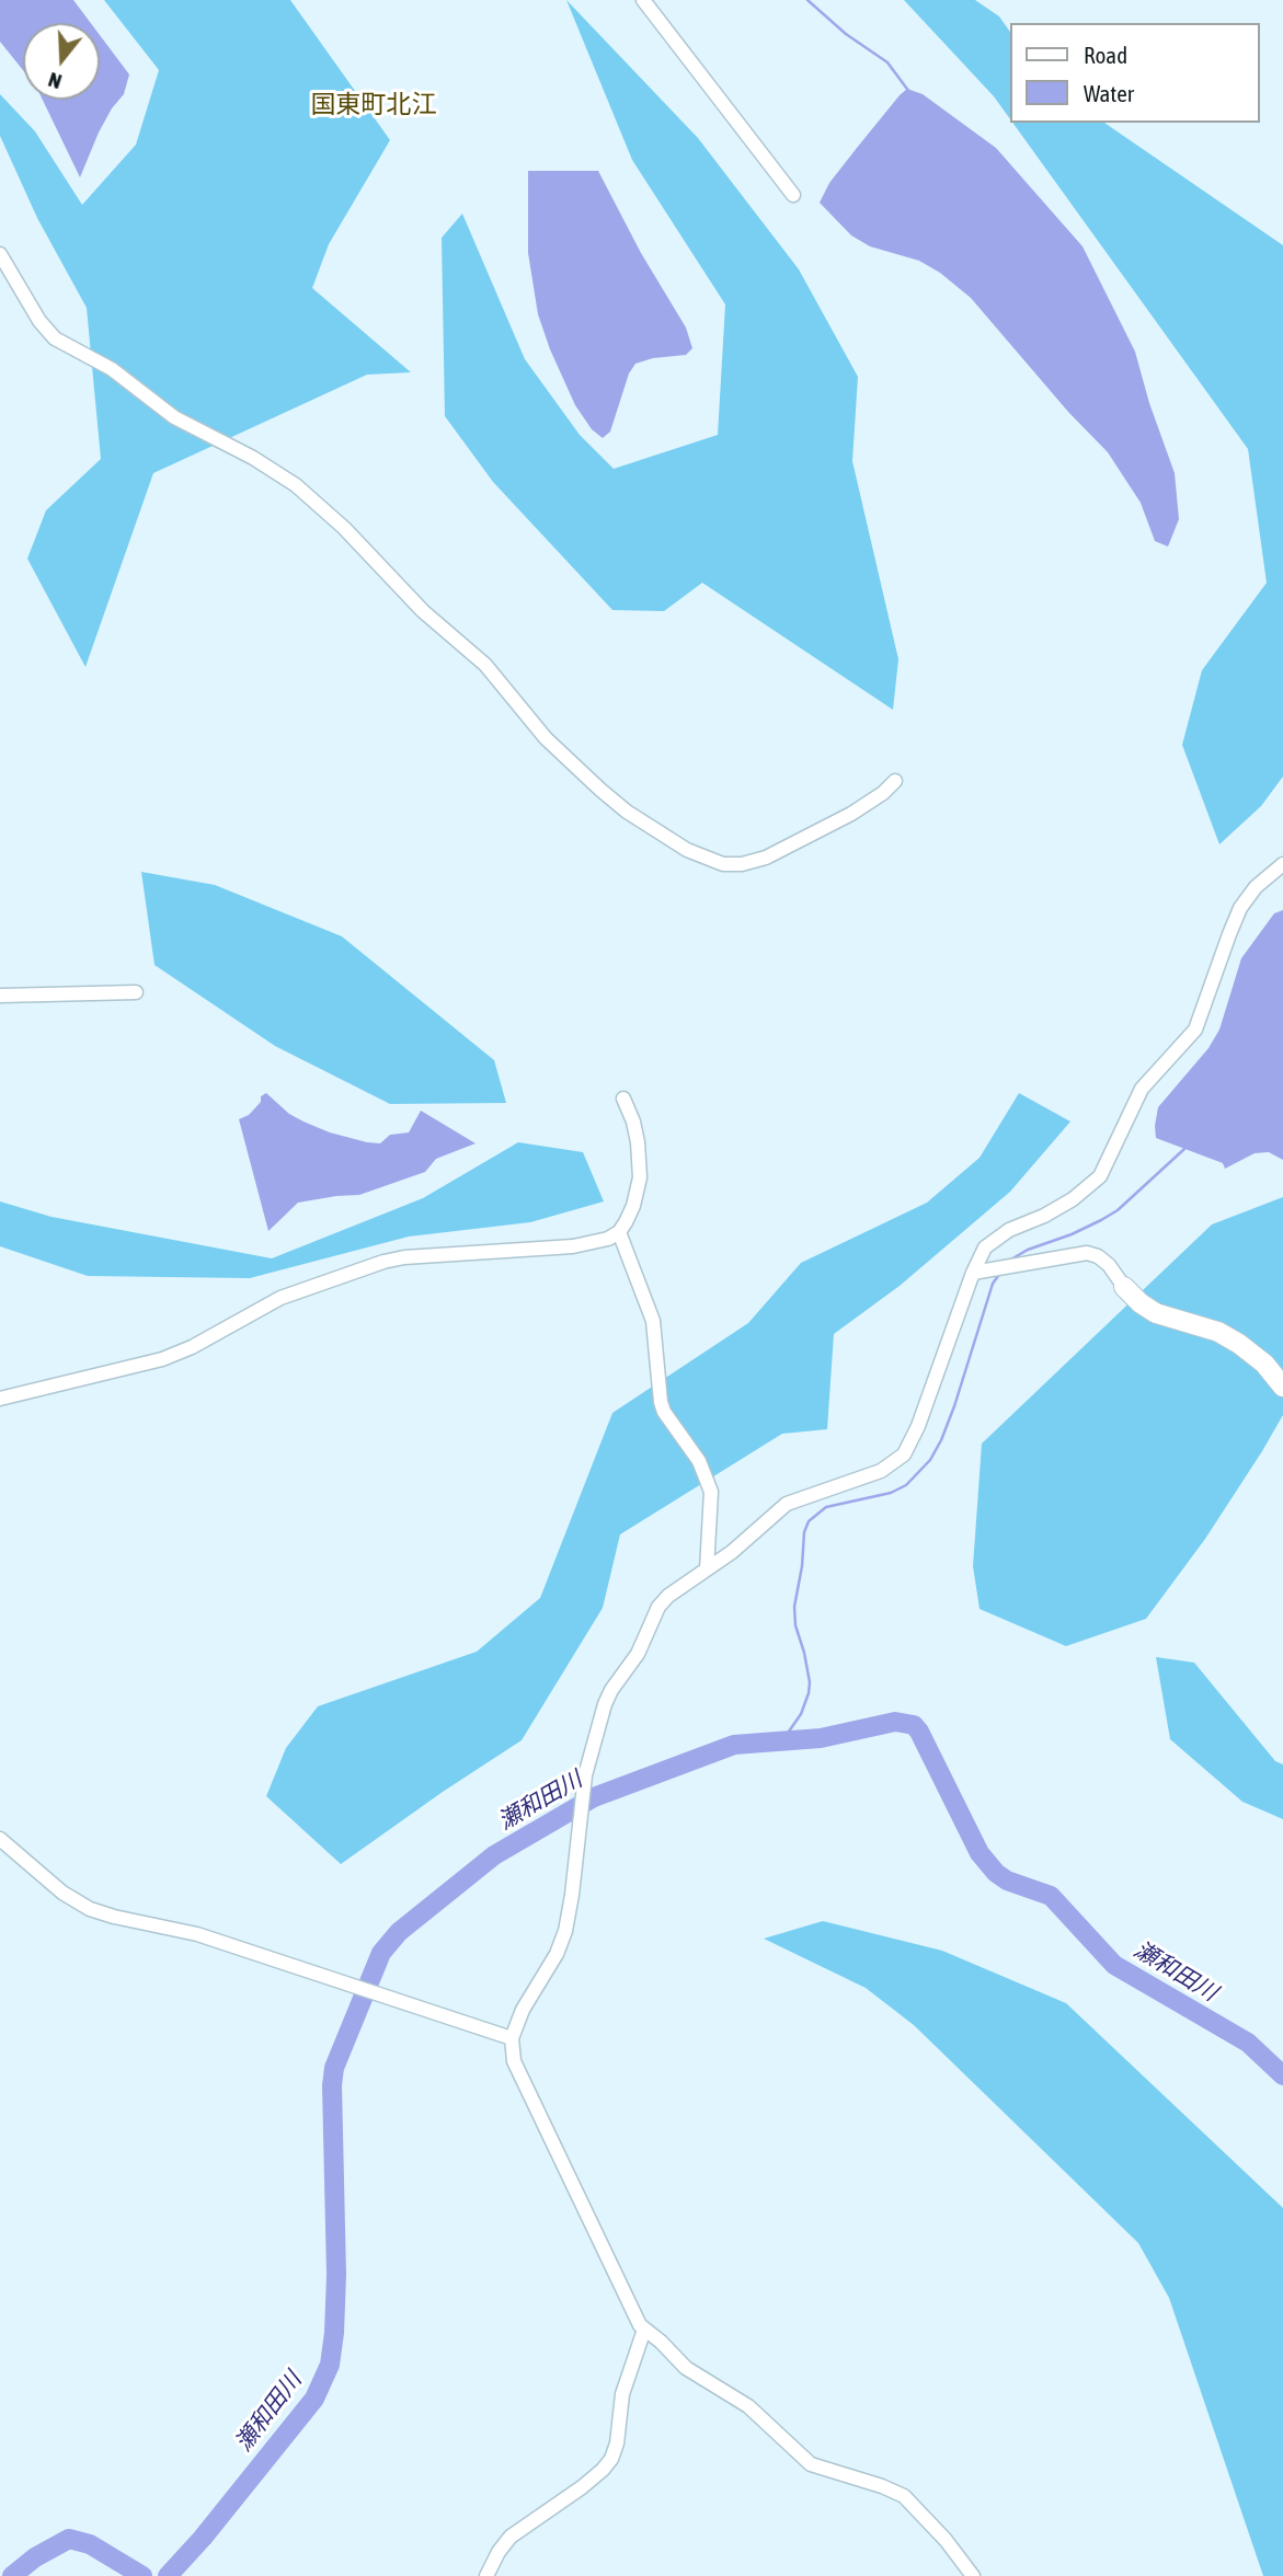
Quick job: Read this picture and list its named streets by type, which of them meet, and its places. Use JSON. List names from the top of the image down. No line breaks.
{"districts":["国東町北江"],"water":["瀬和田川"],"legend":["Road","Water"],"north":"bottom"}
